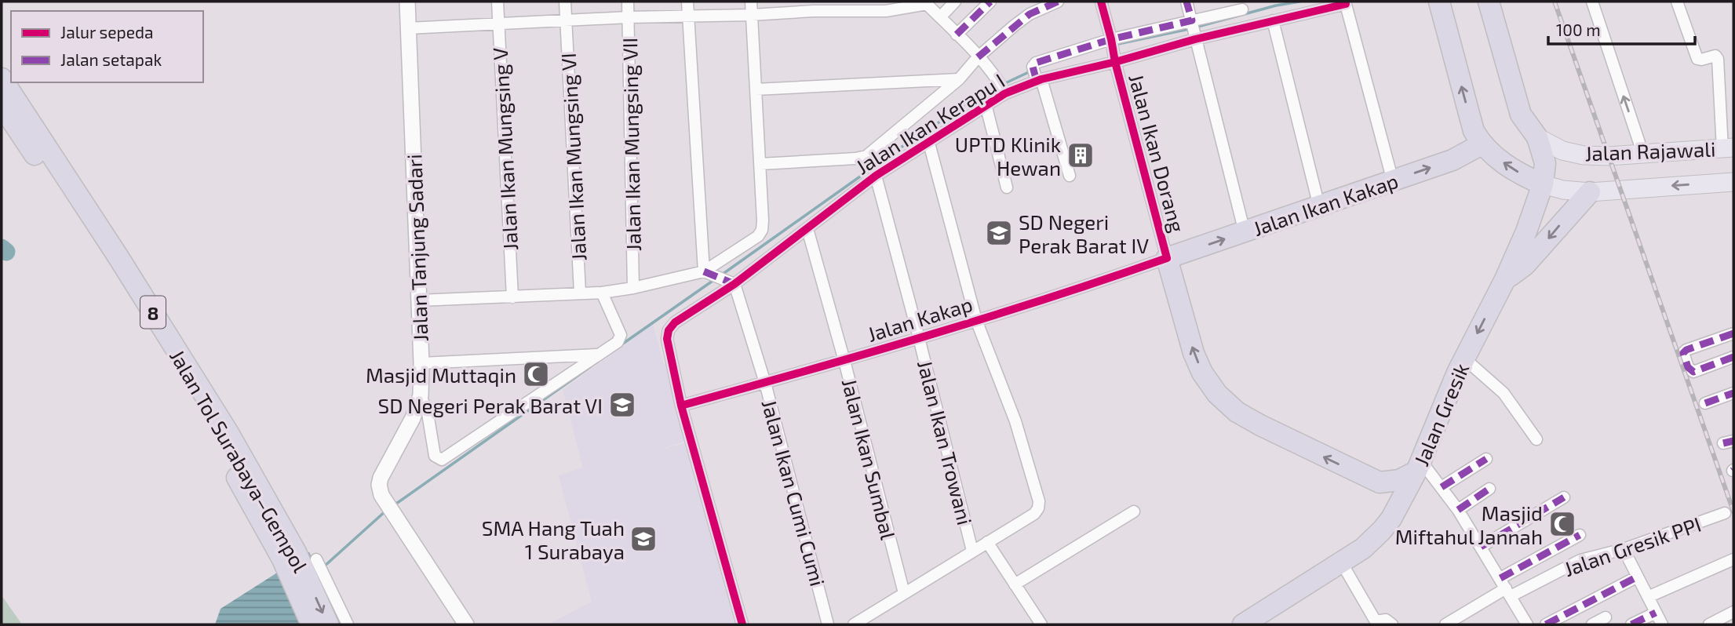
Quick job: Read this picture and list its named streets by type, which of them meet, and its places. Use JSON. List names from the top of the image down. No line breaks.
{"streets":{"highway":["Jalan Ikan Dorang","Jalan Ikan Kakap","8","Jalan Gresik","Jalan Tol Surabaya–Gempol"],"main road":["Jalan Rajawali"],"street":["Jalan Ikan Kerapu I","Jalan Ikan Mungsing VII","Jalan Ikan Mungsing V","Jalan Ikan Mungsing VI","Jalan Tanjung Sadari","Jalan Kakap","Jalan Ikan Trowani","Jalan Ikan Sumbal","Jalan Ikan Cumi Cumi","Jalan Gresik PPI"]},"crossings":[["Jalan Ikan Kerapu I","Jalan Ikan Dorang"],["Jalan Ikan Kerapu I","Jalan Kakap"],["Jalan Ikan Kerapu I","Jalan Ikan Trowani"],["Jalan Ikan Kerapu I","Jalan Ikan Sumbal"],["Jalan Ikan Kerapu I","Jalan Ikan Cumi Cumi"],["Jalan Rajawali","Jalan Gresik"],["Jalan Ikan Dorang","Jalan Ikan Kakap"],["Jalan Ikan Dorang","Jalan Kakap"],["Jalan Ikan Kakap","Jalan Kakap"],["Jalan Kakap","Jalan Ikan Trowani"],["Jalan Kakap","Jalan Ikan Sumbal"],["Jalan Kakap","Jalan Ikan Cumi Cumi"]],"one_way":["Jalan Ikan Dorang","Jalan Ikan Kakap"],"places":{"building":["UPTD Klinik Hewan"],"school or university":["SD Negeri Perak Barat IV","SD Negeri Perak Barat VI","SMA Hang Tuah 1 Surabaya"],"mosque":["Masjid Muttaqin","Masjid Miftahul Jannah"]},"legend":["Jalur sepeda","Jalan setapak"],"scale_bar":"100 m"}
